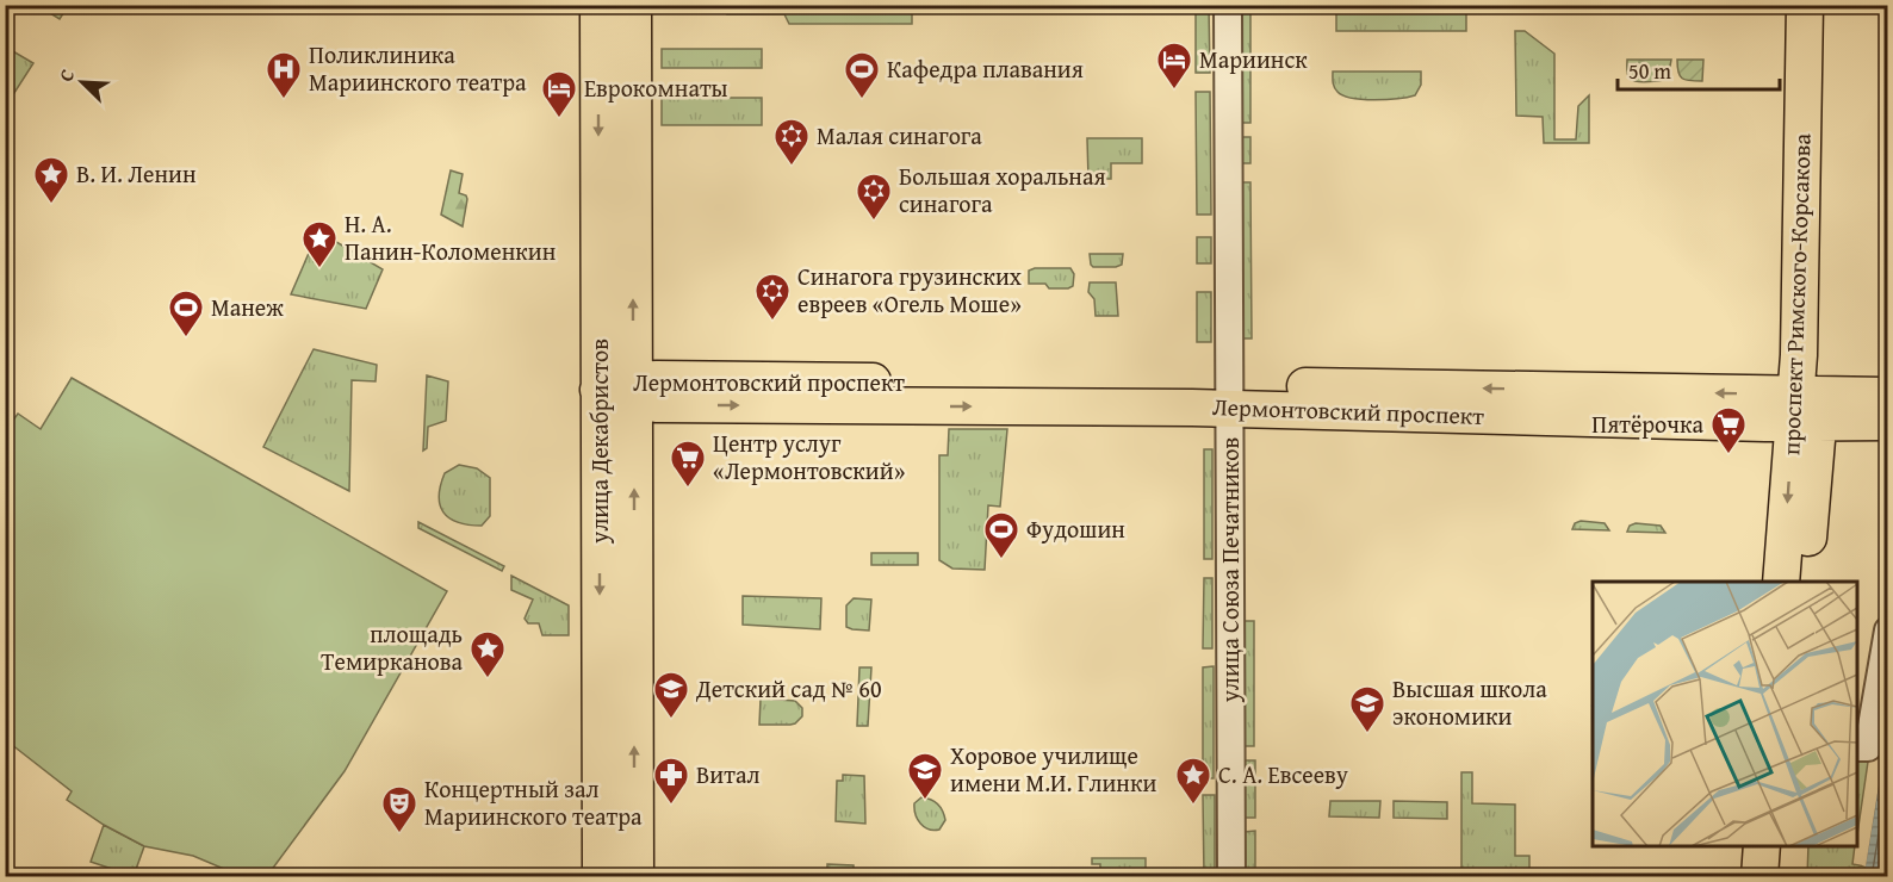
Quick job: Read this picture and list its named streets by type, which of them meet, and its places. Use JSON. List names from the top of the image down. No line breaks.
{"streets":{"main road":["проспект Римского-Корсакова","Лермонтовский проспект","улица Декабристов"],"street":["улица Союза Печатников"]},"crossings":[["проспект Римского-Корсакова","Лермонтовский проспект"],["Лермонтовский проспект","улица Декабристов"],["Лермонтовский проспект","улица Союза Печатников"]],"places":{"hotel":["Мариинск","Еврокомнаты"],"hospital":["Поликлиника Мариинского театра"],"sports":["Кафедра плавания","Манеж","Фудошин"],"synagogue":["Малая синагога","Большая хоральная синагога","Синагога грузинских евреев «Огель Моше»"],"place":["В. И. Ленин","Н. А. Панин-Коломенкин","площадь Темирканова","С. А. Евсееву"],"supermarket":["Пятёрочка","Центр услуг «Лермонтовский»"],"school or university":["Детский сад № 60","Высшая школа экономики","Хоровое училище имени М.И. Глинки"],"pharmacy":["Витал"],"theatre":["Концертный зал Мариинского театра"]},"scale_bar":"50 m","north":"top left"}
